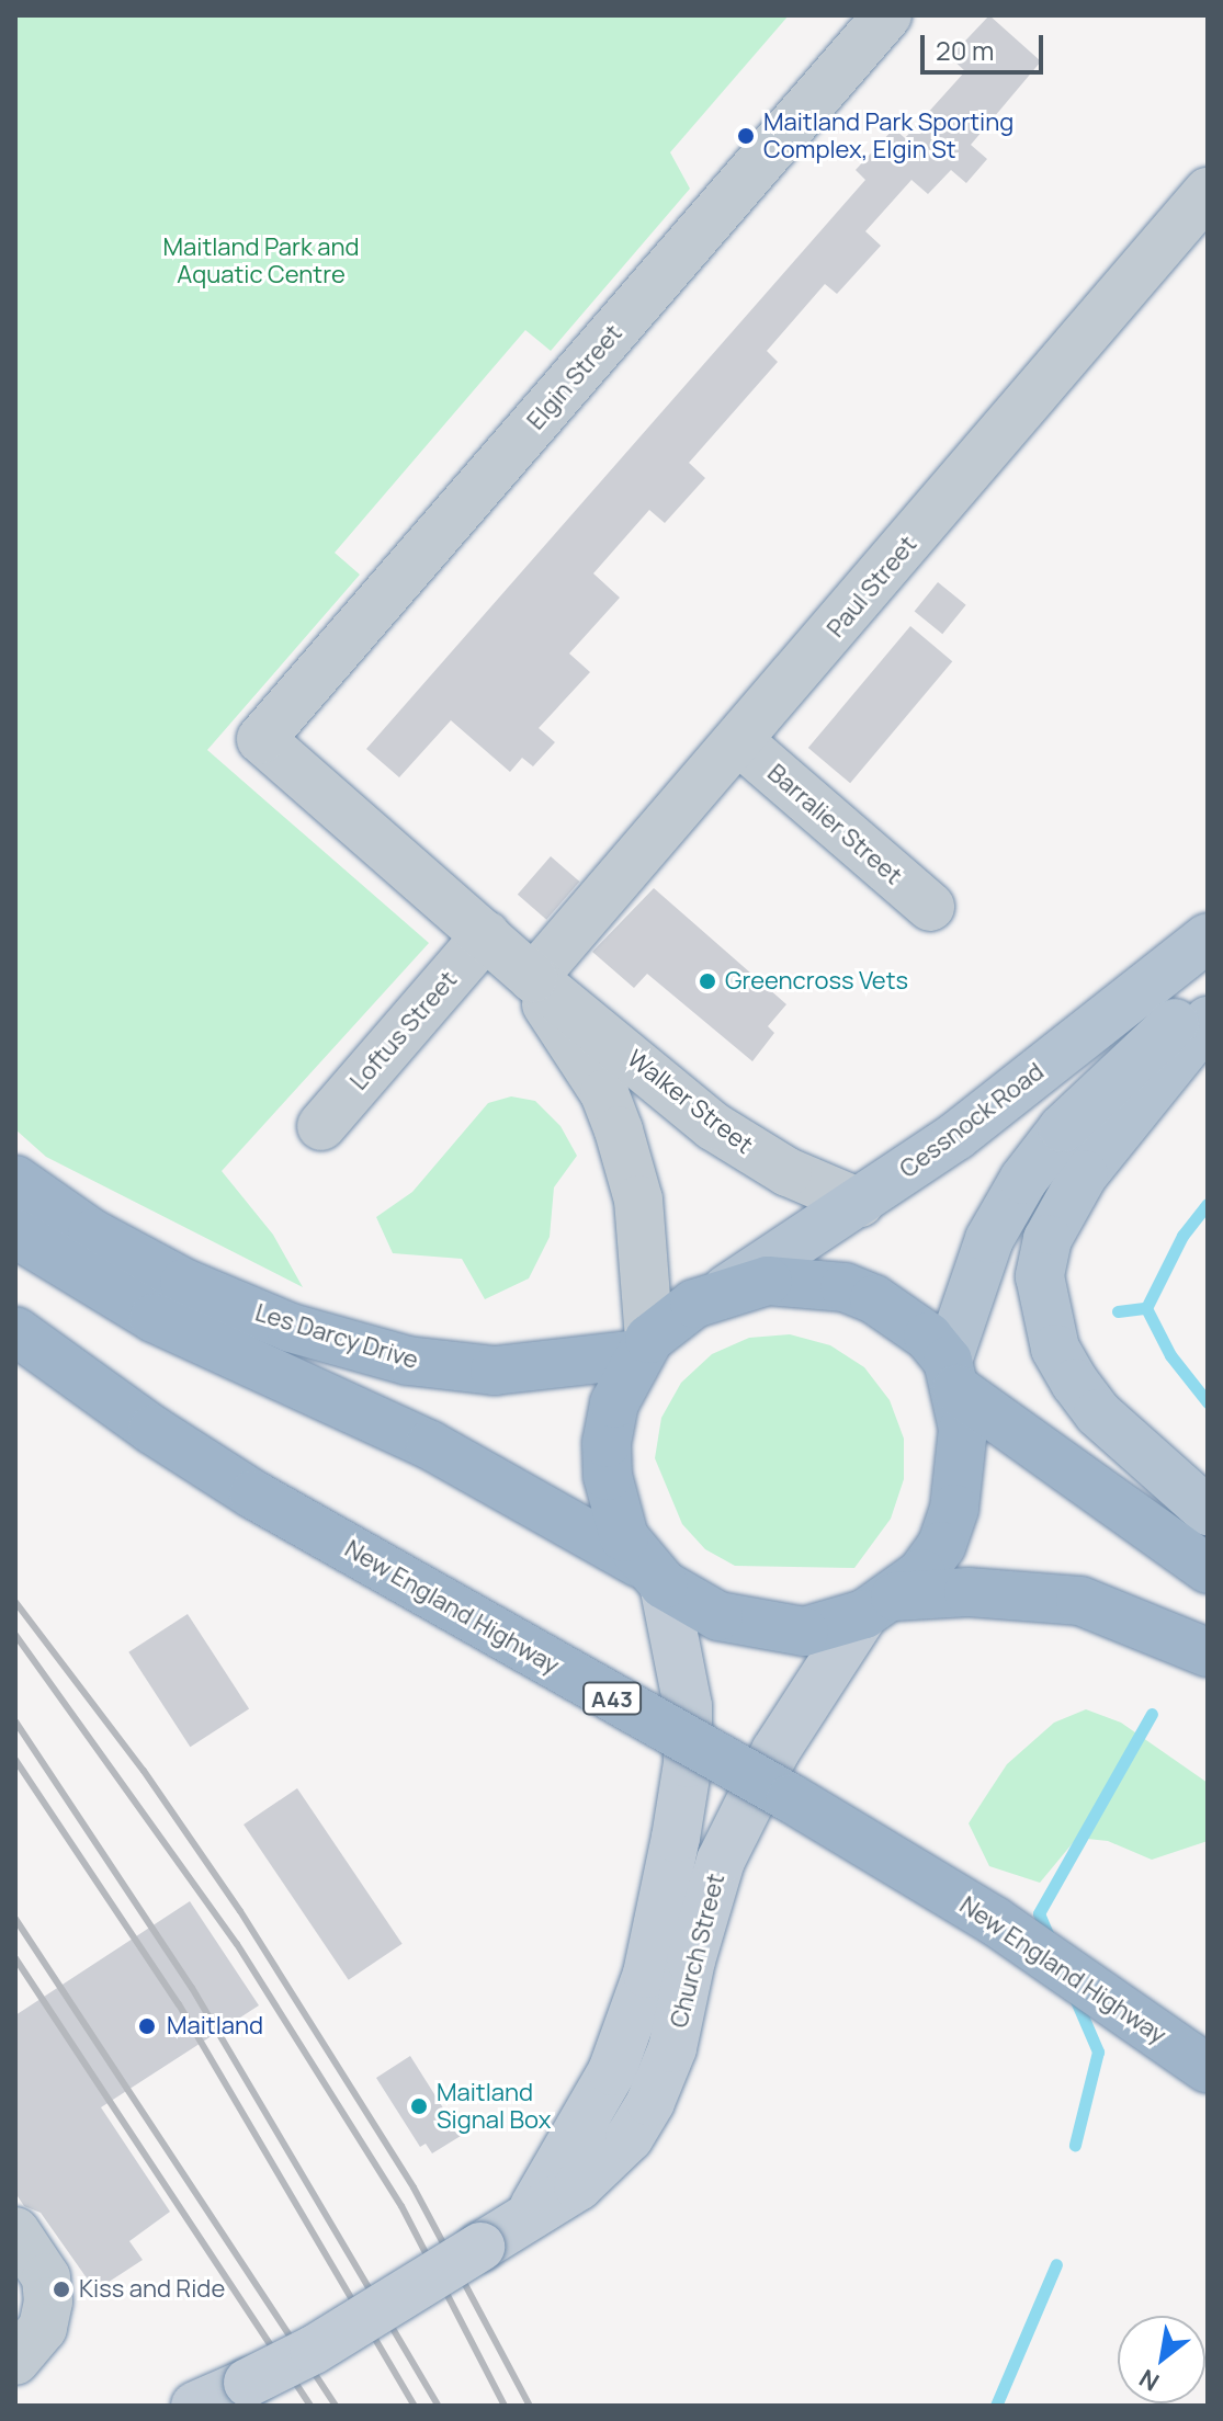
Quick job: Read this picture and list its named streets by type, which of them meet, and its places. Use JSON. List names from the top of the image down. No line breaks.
{"streets":{"highway":["Les Darcy Drive","New England Highway","A43"],"main road":["Cessnock Road","Church Street"],"street":["Elgin Street","Paul Street","Barralier Street","Loftus Street","Walker Street"]},"crossings":[["Elgin Street","Walker Street"],["Paul Street","Barralier Street"],["Paul Street","Walker Street"],["Loftus Street","Walker Street"],["Walker Street","Cessnock Road"],["Walker Street","Les Darcy Drive"]],"parks":["Maitland Park and Aquatic Centre"],"places":["Maitland Park Sporting Complex, Elgin St","Greencross Vets","Maitland","Maitland Signal Box","Kiss and Ride"],"scale_bar":"20 m","north":"bottom left"}
